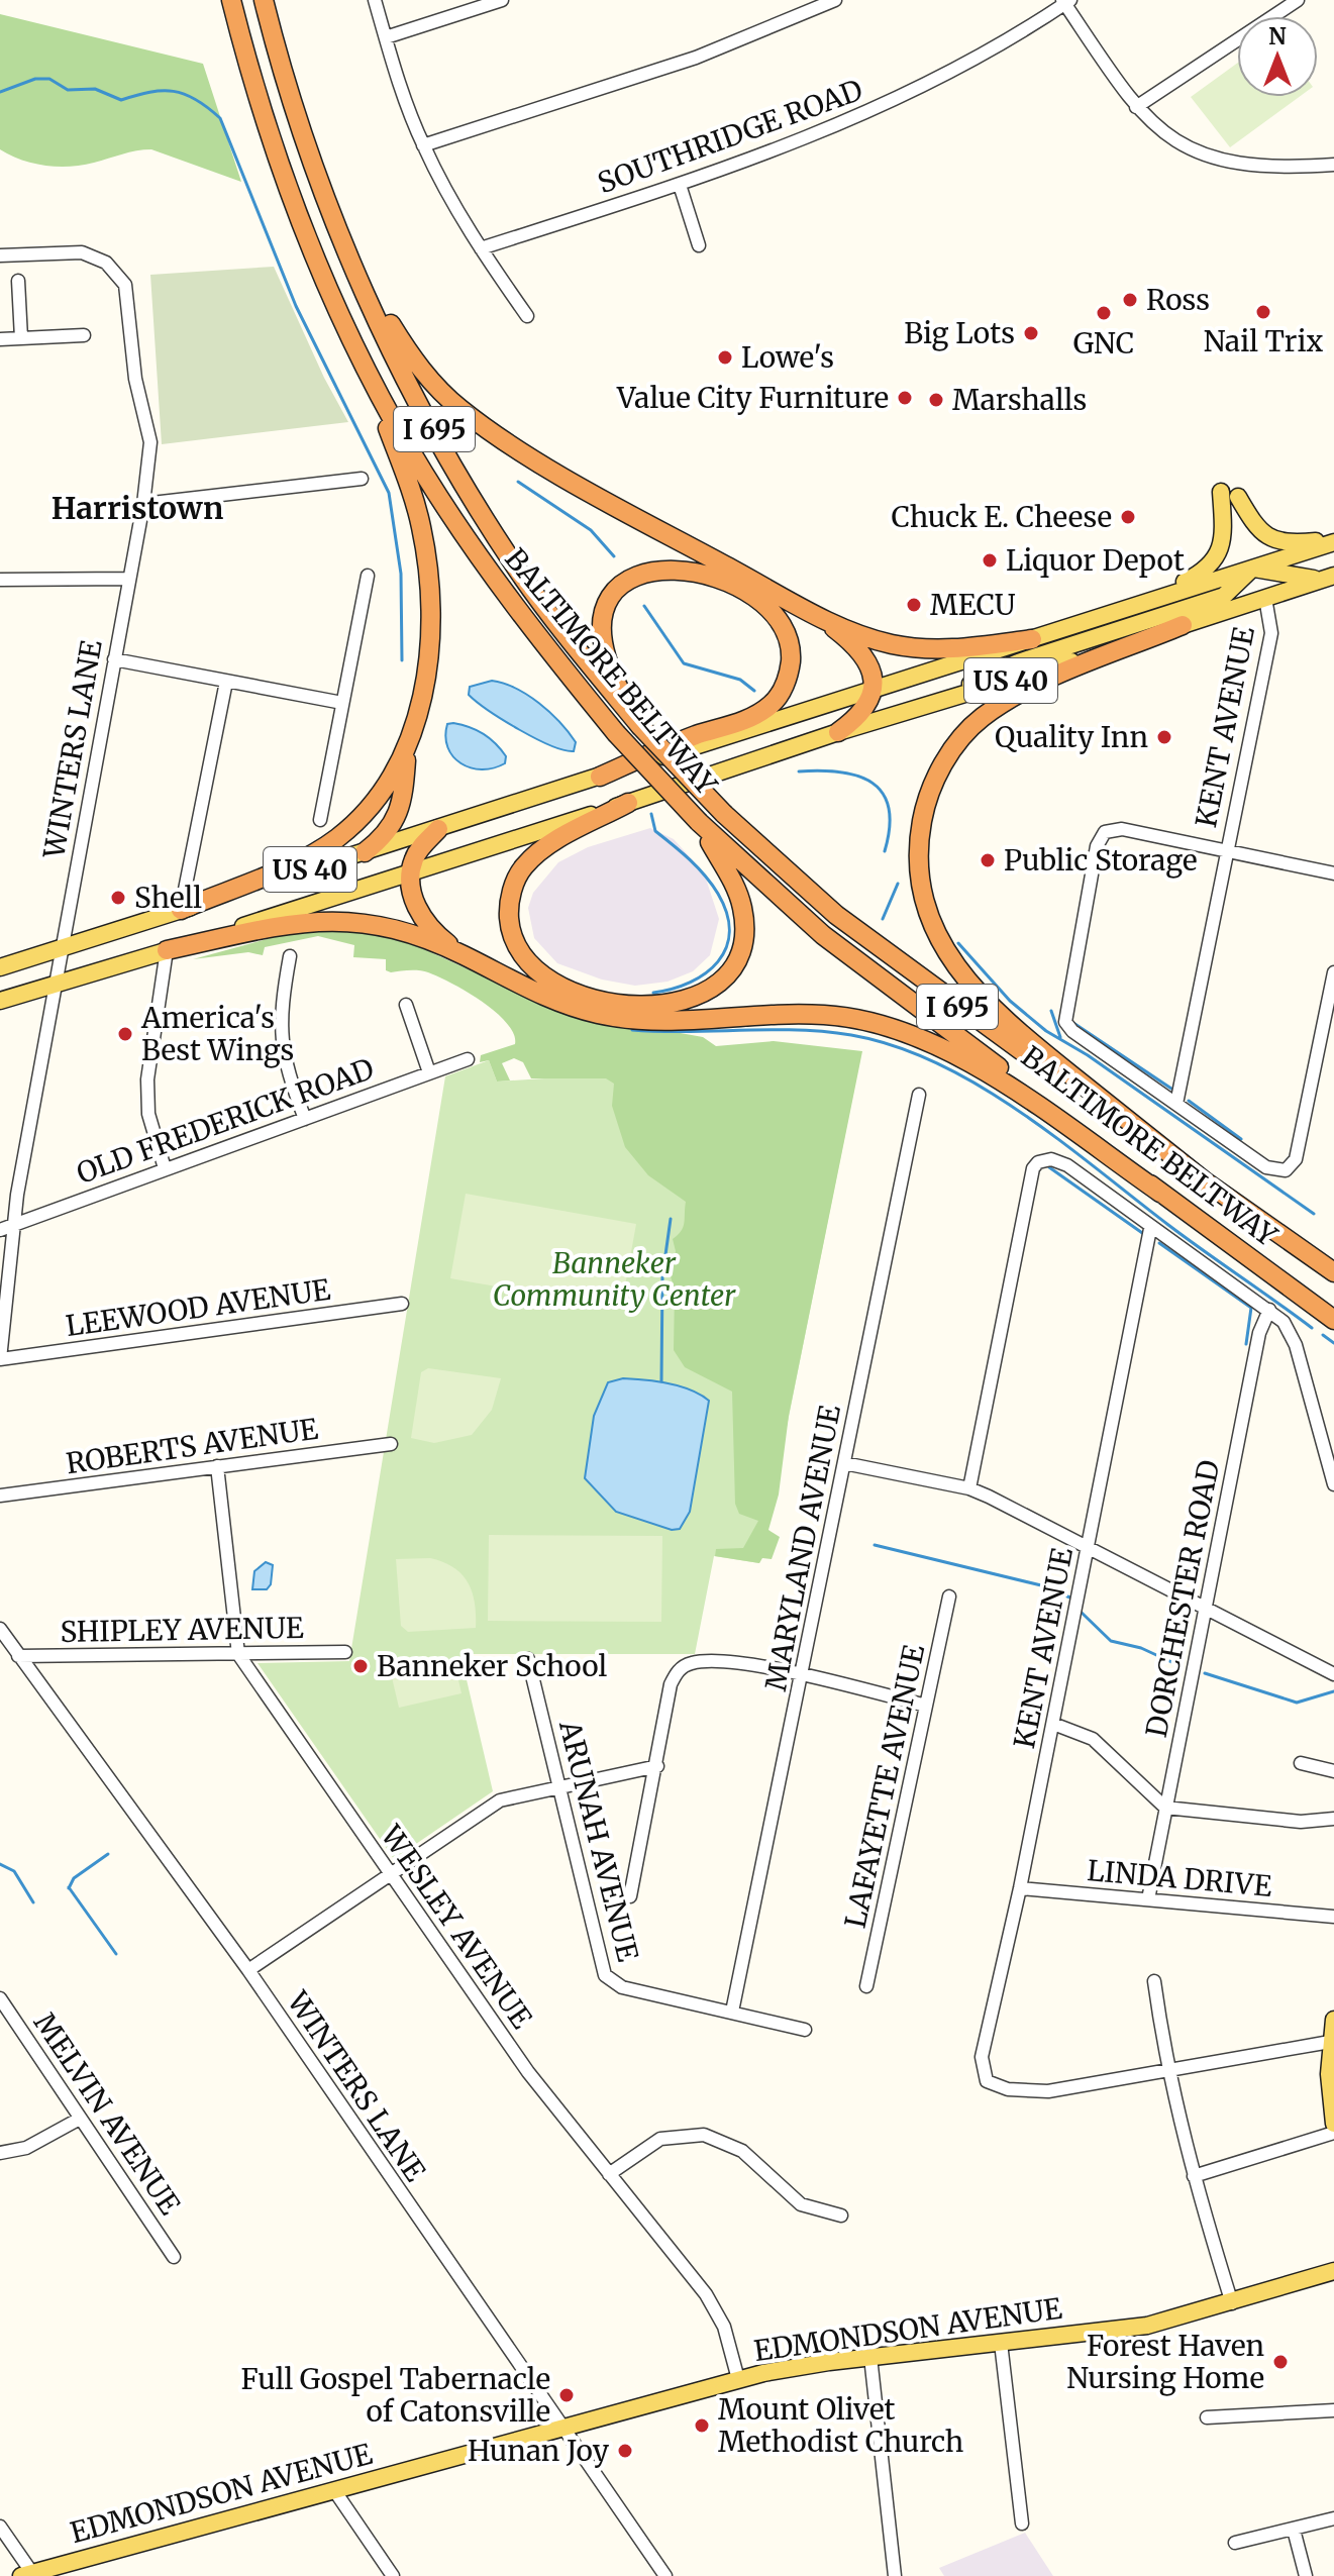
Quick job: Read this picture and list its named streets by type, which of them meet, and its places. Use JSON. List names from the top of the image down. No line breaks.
{"streets":{"highway":["I 695","BALTIMORE BELTWAY"],"main road":["US 40","EDMONDSON AVENUE"],"street":["SOUTHRIDGE ROAD","KENT AVENUE","WINTERS LANE","OLD FREDERICK ROAD","LEEWOOD AVENUE","ROBERTS AVENUE","MARYLAND AVENUE","DORCHESTER ROAD","SHIPLEY AVENUE","LAFAYETTE AVENUE","ARUNAH AVENUE","LINDA DRIVE","WESLEY AVENUE","MELVIN AVENUE"]},"crossings":[["US 40","KENT AVENUE"],["US 40","WINTERS LANE"],["KENT AVENUE","LINDA DRIVE"],["WINTERS LANE","OLD FREDERICK ROAD"],["WINTERS LANE","LEEWOOD AVENUE"],["WINTERS LANE","SHIPLEY AVENUE"],["WINTERS LANE","EDMONDSON AVENUE"],["ROBERTS AVENUE","WESLEY AVENUE"],["MARYLAND AVENUE","ARUNAH AVENUE"],["DORCHESTER ROAD","LINDA DRIVE"],["SHIPLEY AVENUE","WESLEY AVENUE"],["WESLEY AVENUE","EDMONDSON AVENUE"]],"districts":["Harristown"],"parks":["Banneker Community Center"],"places":["Ross","Nail Trix","GNC","Big Lots","Lowe's","Value City Furniture","Marshalls","Chuck E. Cheese","Liquor Depot","MECU","Quality Inn","Public Storage","Shell","America's Best Wings","Banneker School","Forest Haven Nursing Home","Full Gospel Tabernacle of Catonsville","Mount Olivet Methodist Church","Hunan Joy"],"north":"top"}
